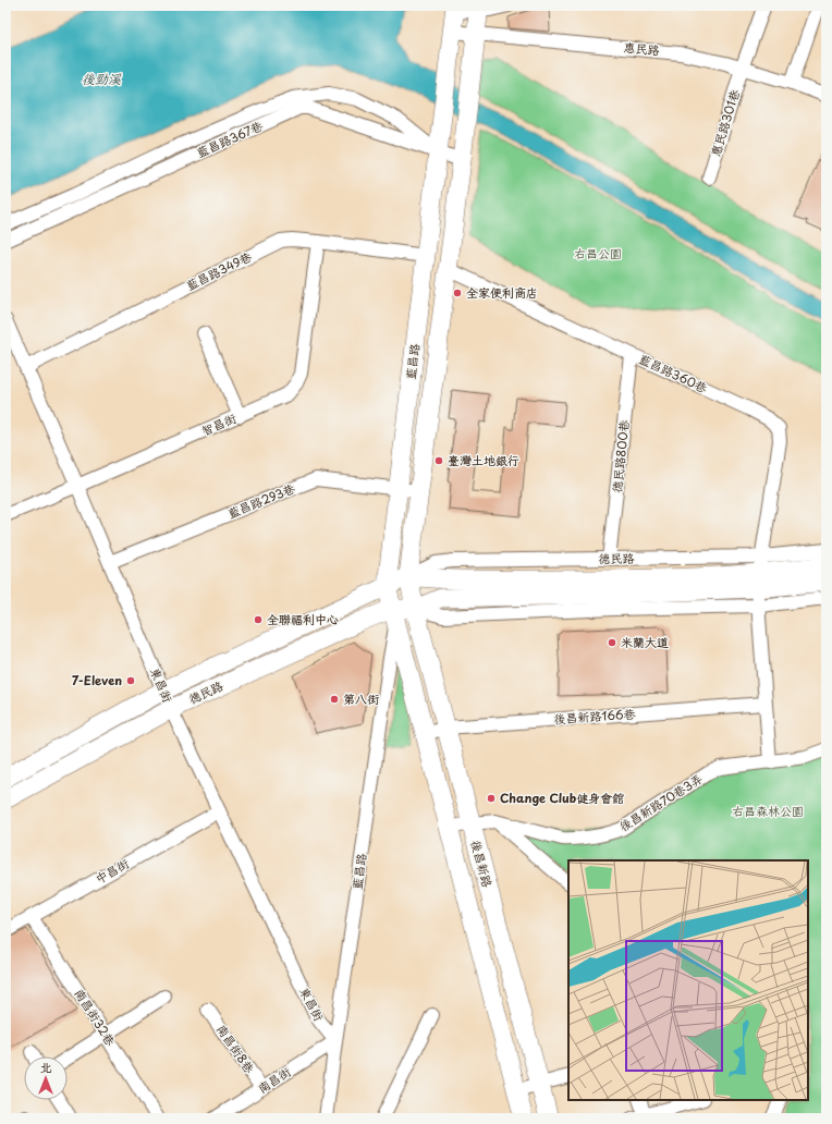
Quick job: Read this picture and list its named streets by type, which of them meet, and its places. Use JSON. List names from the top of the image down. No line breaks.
{"streets":{"street":["惠民路","惠民路301巷","藍昌路367巷","藍昌路349巷","藍昌路","藍昌路360巷","智昌街","德民路800巷","藍昌路293巷","德民路","東昌街","後昌新路166巷","後昌新路70巷3弄","後昌新路","中昌街","南昌街32巷","南昌街8巷","南昌街"]},"crossings":[["惠民路","惠民路301巷"],["惠民路","藍昌路"],["藍昌路367巷","藍昌路"],["藍昌路349巷","藍昌路"],["藍昌路349巷","智昌街"],["藍昌路349巷","東昌街"],["藍昌路","藍昌路360巷"],["藍昌路","藍昌路293巷"],["藍昌路","德民路"],["藍昌路","東昌街"],["藍昌路","後昌新路"],["藍昌路","南昌街"],["藍昌路360巷","德民路800巷"],["藍昌路360巷","德民路"],["智昌街","東昌街"],["德民路800巷","德民路"],["藍昌路293巷","東昌街"],["德民路","東昌街"],["德民路","後昌新路"],["東昌街","中昌街"],["東昌街","南昌街"],["後昌新路166巷","後昌新路"],["後昌新路70巷3弄","後昌新路"],["中昌街","南昌街32巷"],["南昌街8巷","南昌街"]],"water":["後勁溪"],"parks":["右昌公園","右昌森林公園"],"places":["全家便利商店","臺灣土地銀行","全聯福利中心","米蘭大道","7-Eleven","第八街","Change Club健身會館"],"north":"top"}
